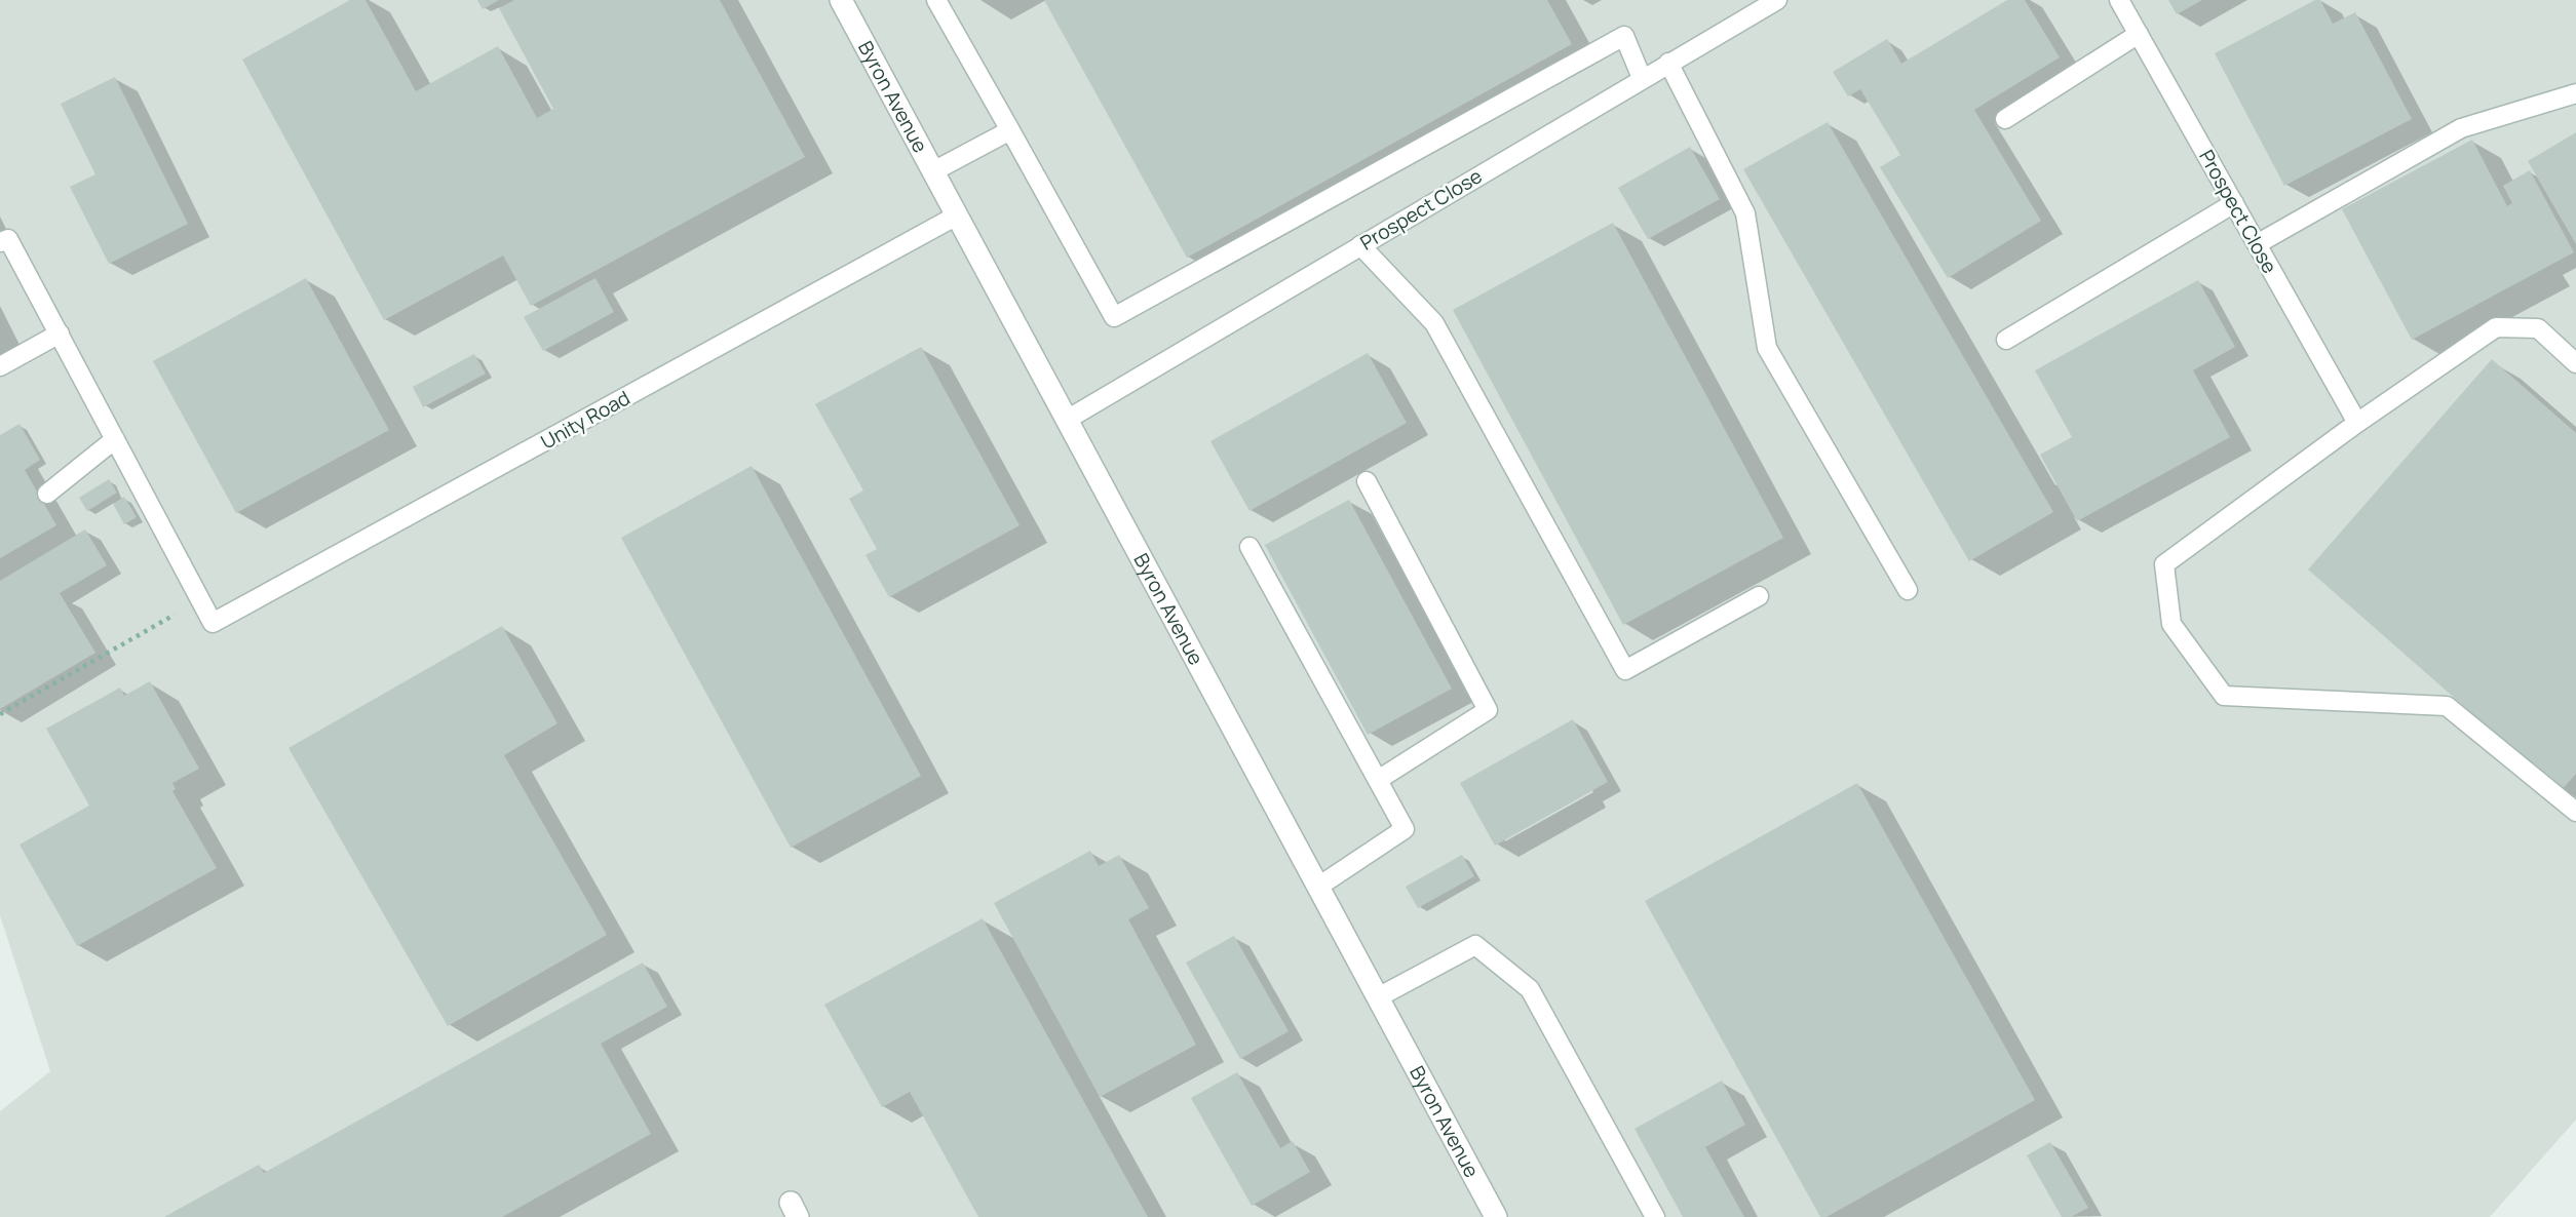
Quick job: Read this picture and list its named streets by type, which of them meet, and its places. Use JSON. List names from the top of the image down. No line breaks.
{"streets":{"street":["Byron Avenue"],"lane":["Prospect Close","Unity Road"]},"crossings":[["Byron Avenue","Prospect Close"],["Byron Avenue","Unity Road"]]}
